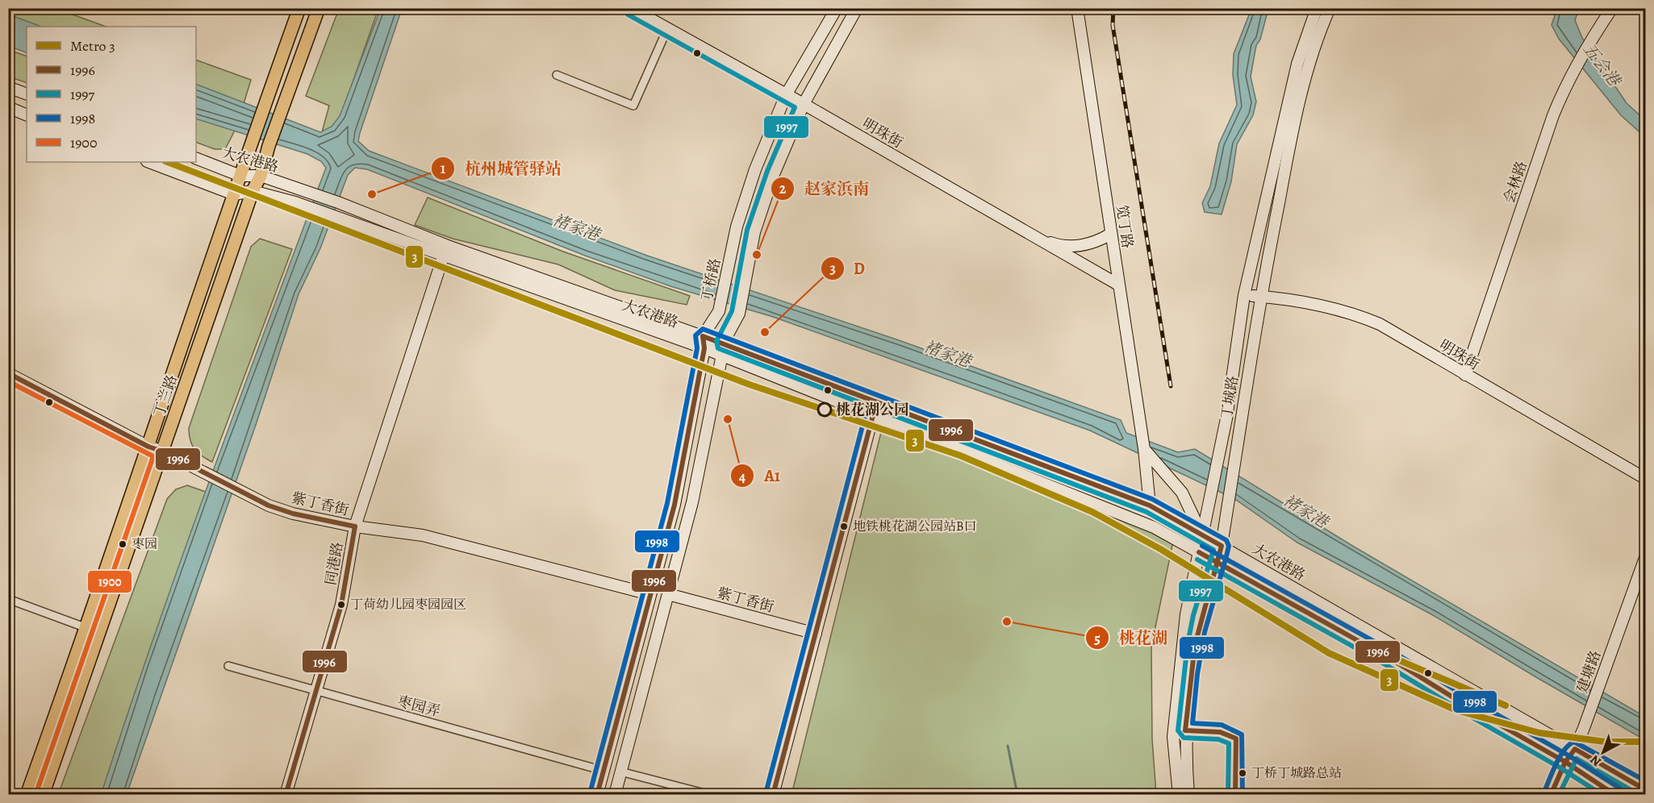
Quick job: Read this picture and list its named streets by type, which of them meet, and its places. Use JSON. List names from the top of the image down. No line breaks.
{"streets":{"main road":["明珠街","大农港路","会林路","笕丁路","丁桥路","丁兰路","丁城路","紫丁香街","同港路","建塘路"],"street":["枣园弄"]},"crossings":[["明珠街","会林路"],["明珠街","笕丁路"],["明珠街","丁桥路"],["明珠街","丁城路"],["大农港路","笕丁路"],["大农港路","丁桥路"],["大农港路","丁兰路"],["大农港路","丁城路"],["大农港路","同港路"],["大农港路","建塘路"],["丁兰路","紫丁香街"],["紫丁香街","同港路"],["同港路","枣园弄"]],"water":["五会港","褚家港"],"places":["杭州城管驿站","赵家浜南","D","桃花湖公园","A1","地铁桃花湖公园站B口","枣园","丁荷幼儿园枣园园区","桃花湖","丁桥丁城路总站"],"lines":["transit line 1997","metro line 3","transit line 1998","transit line 1996","transit line 1900"],"legend":["Metro 3","1996","1997","1998","1900"],"north":"bottom left"}
